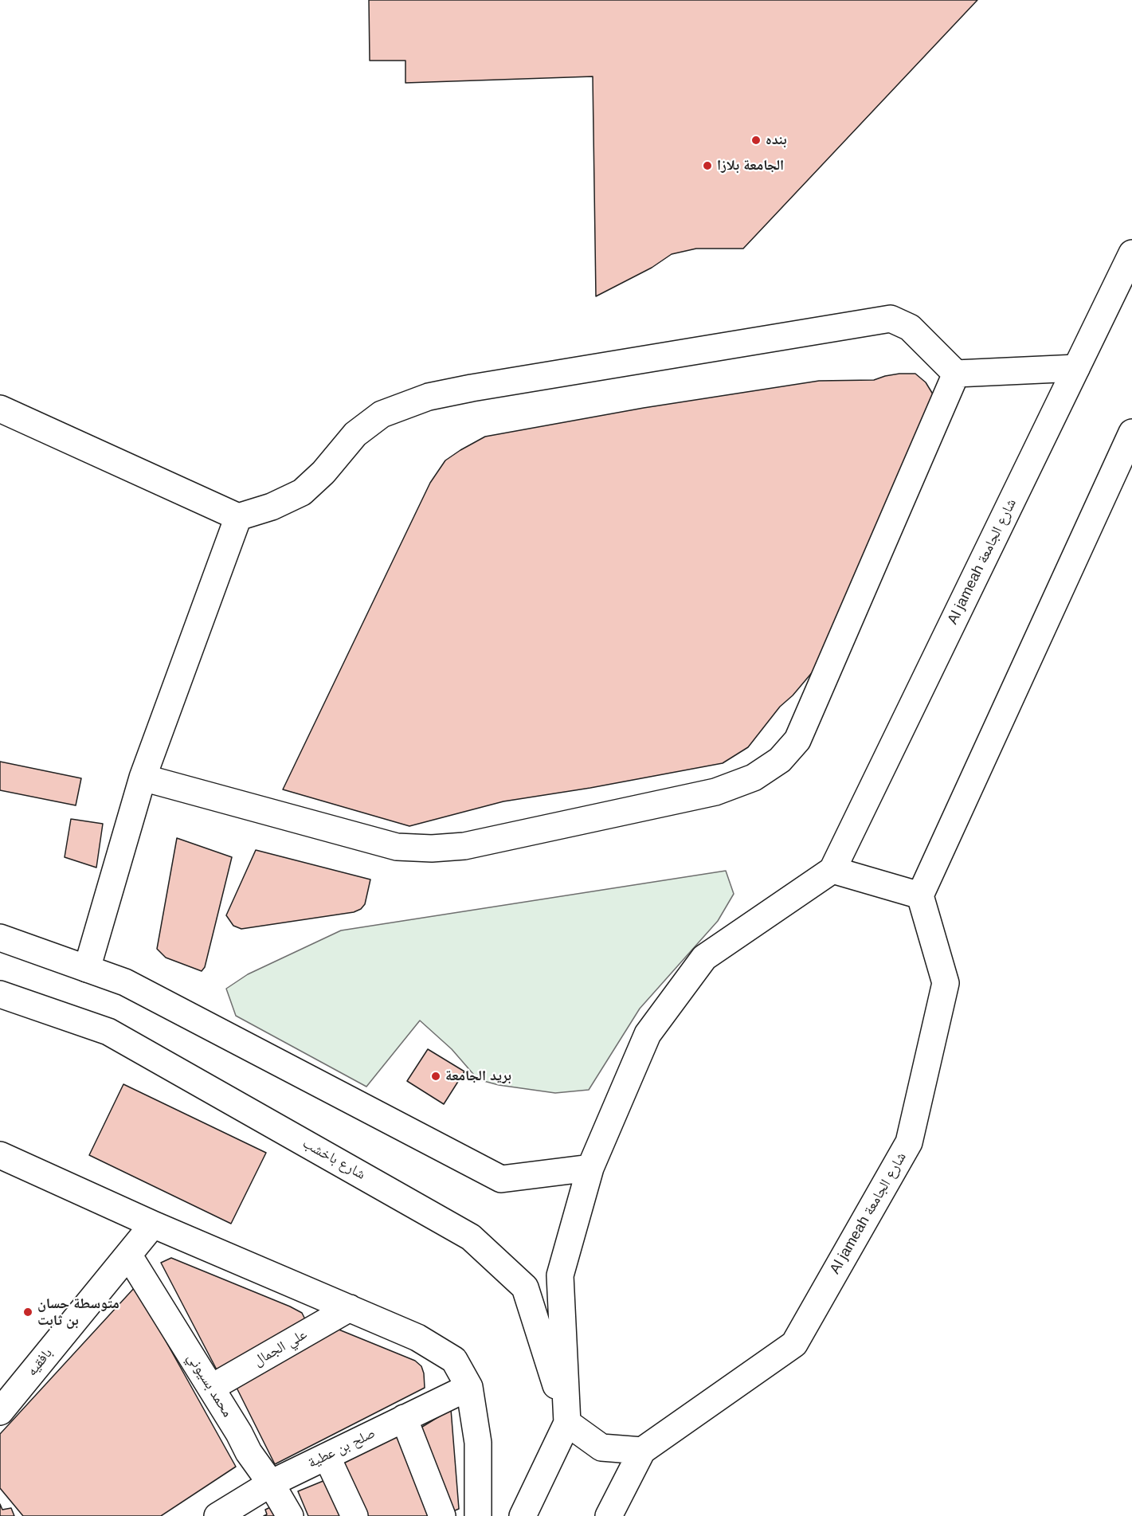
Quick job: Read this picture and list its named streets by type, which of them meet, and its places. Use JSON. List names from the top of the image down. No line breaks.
{"streets":{"main road":["Al jameah شارع الجامعة","شارع باخشب","علي الجمال","بافقيه","محمد بسيوني","صلح بن عطية"]},"crossings":[["Al jameah شارع الجامعة","شارع باخشب"],["علي الجمال","محمد بسيوني"],["بافقيه","محمد بسيوني"],["محمد بسيوني","صلح بن عطية"]],"places":["بنده","الجامعة بلازا","بريد الجامعة","متوسطة حسان بن ثابت"]}
